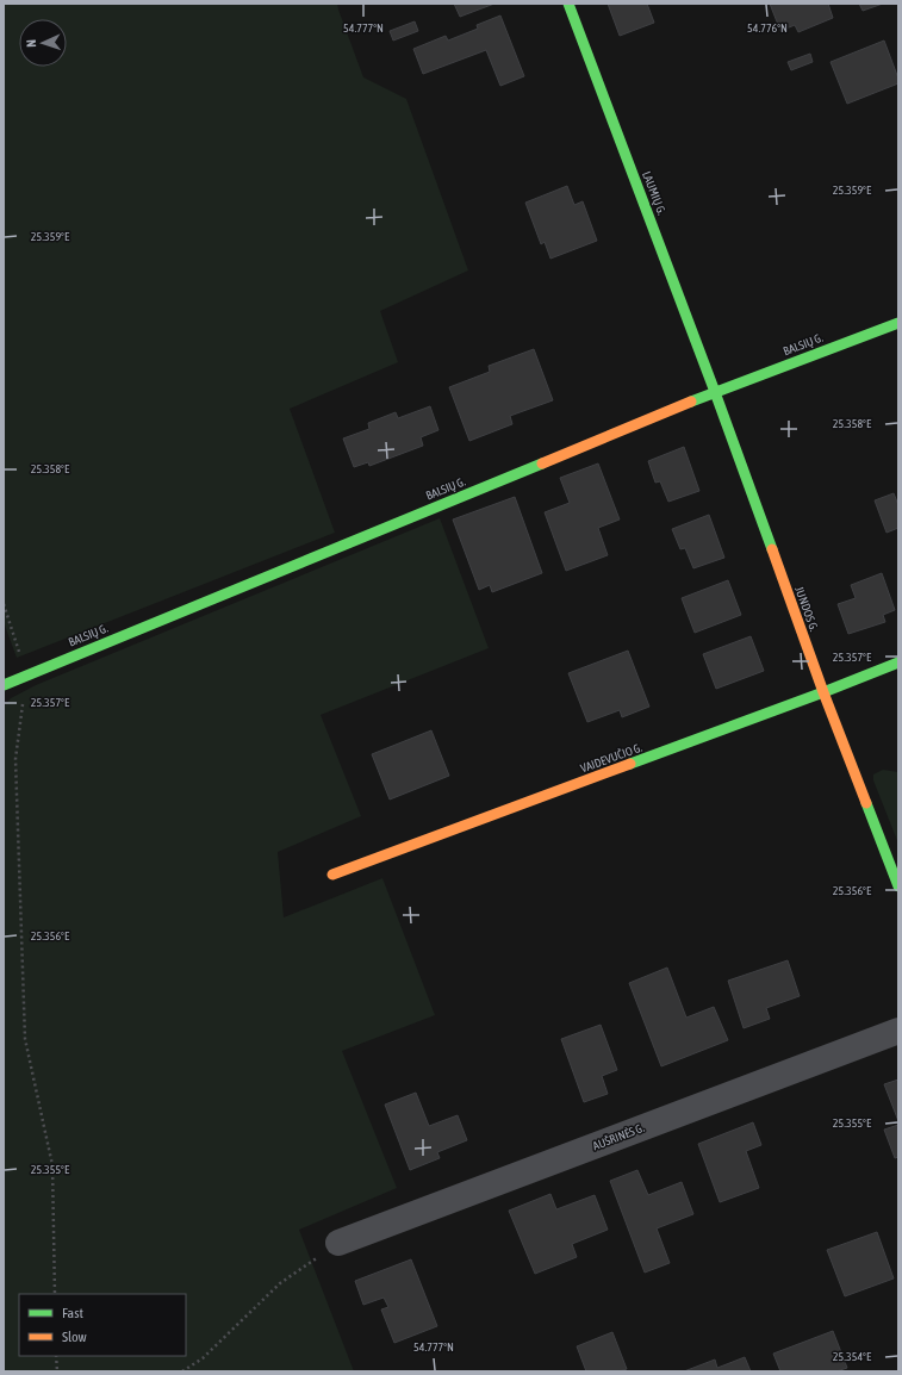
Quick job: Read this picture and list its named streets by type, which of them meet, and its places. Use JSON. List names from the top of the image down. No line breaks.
{"streets":{"street":["LAUMIŲ G.","BALSIŲ G.","JUNDOS G.","VAIDEVUČIO G.","AUŠRINĖS G."]},"crossings":[["LAUMIŲ G.","BALSIŲ G."],["LAUMIŲ G.","JUNDOS G."],["BALSIŲ G.","JUNDOS G."],["JUNDOS G.","VAIDEVUČIO G."]],"legend":["Fast","Slow"],"north":"left","coordinates":["54.777°N","54.776°N","25.359°E","25.358°E","25.357°E","25.356°E","25.355°E","25.354°E"]}
